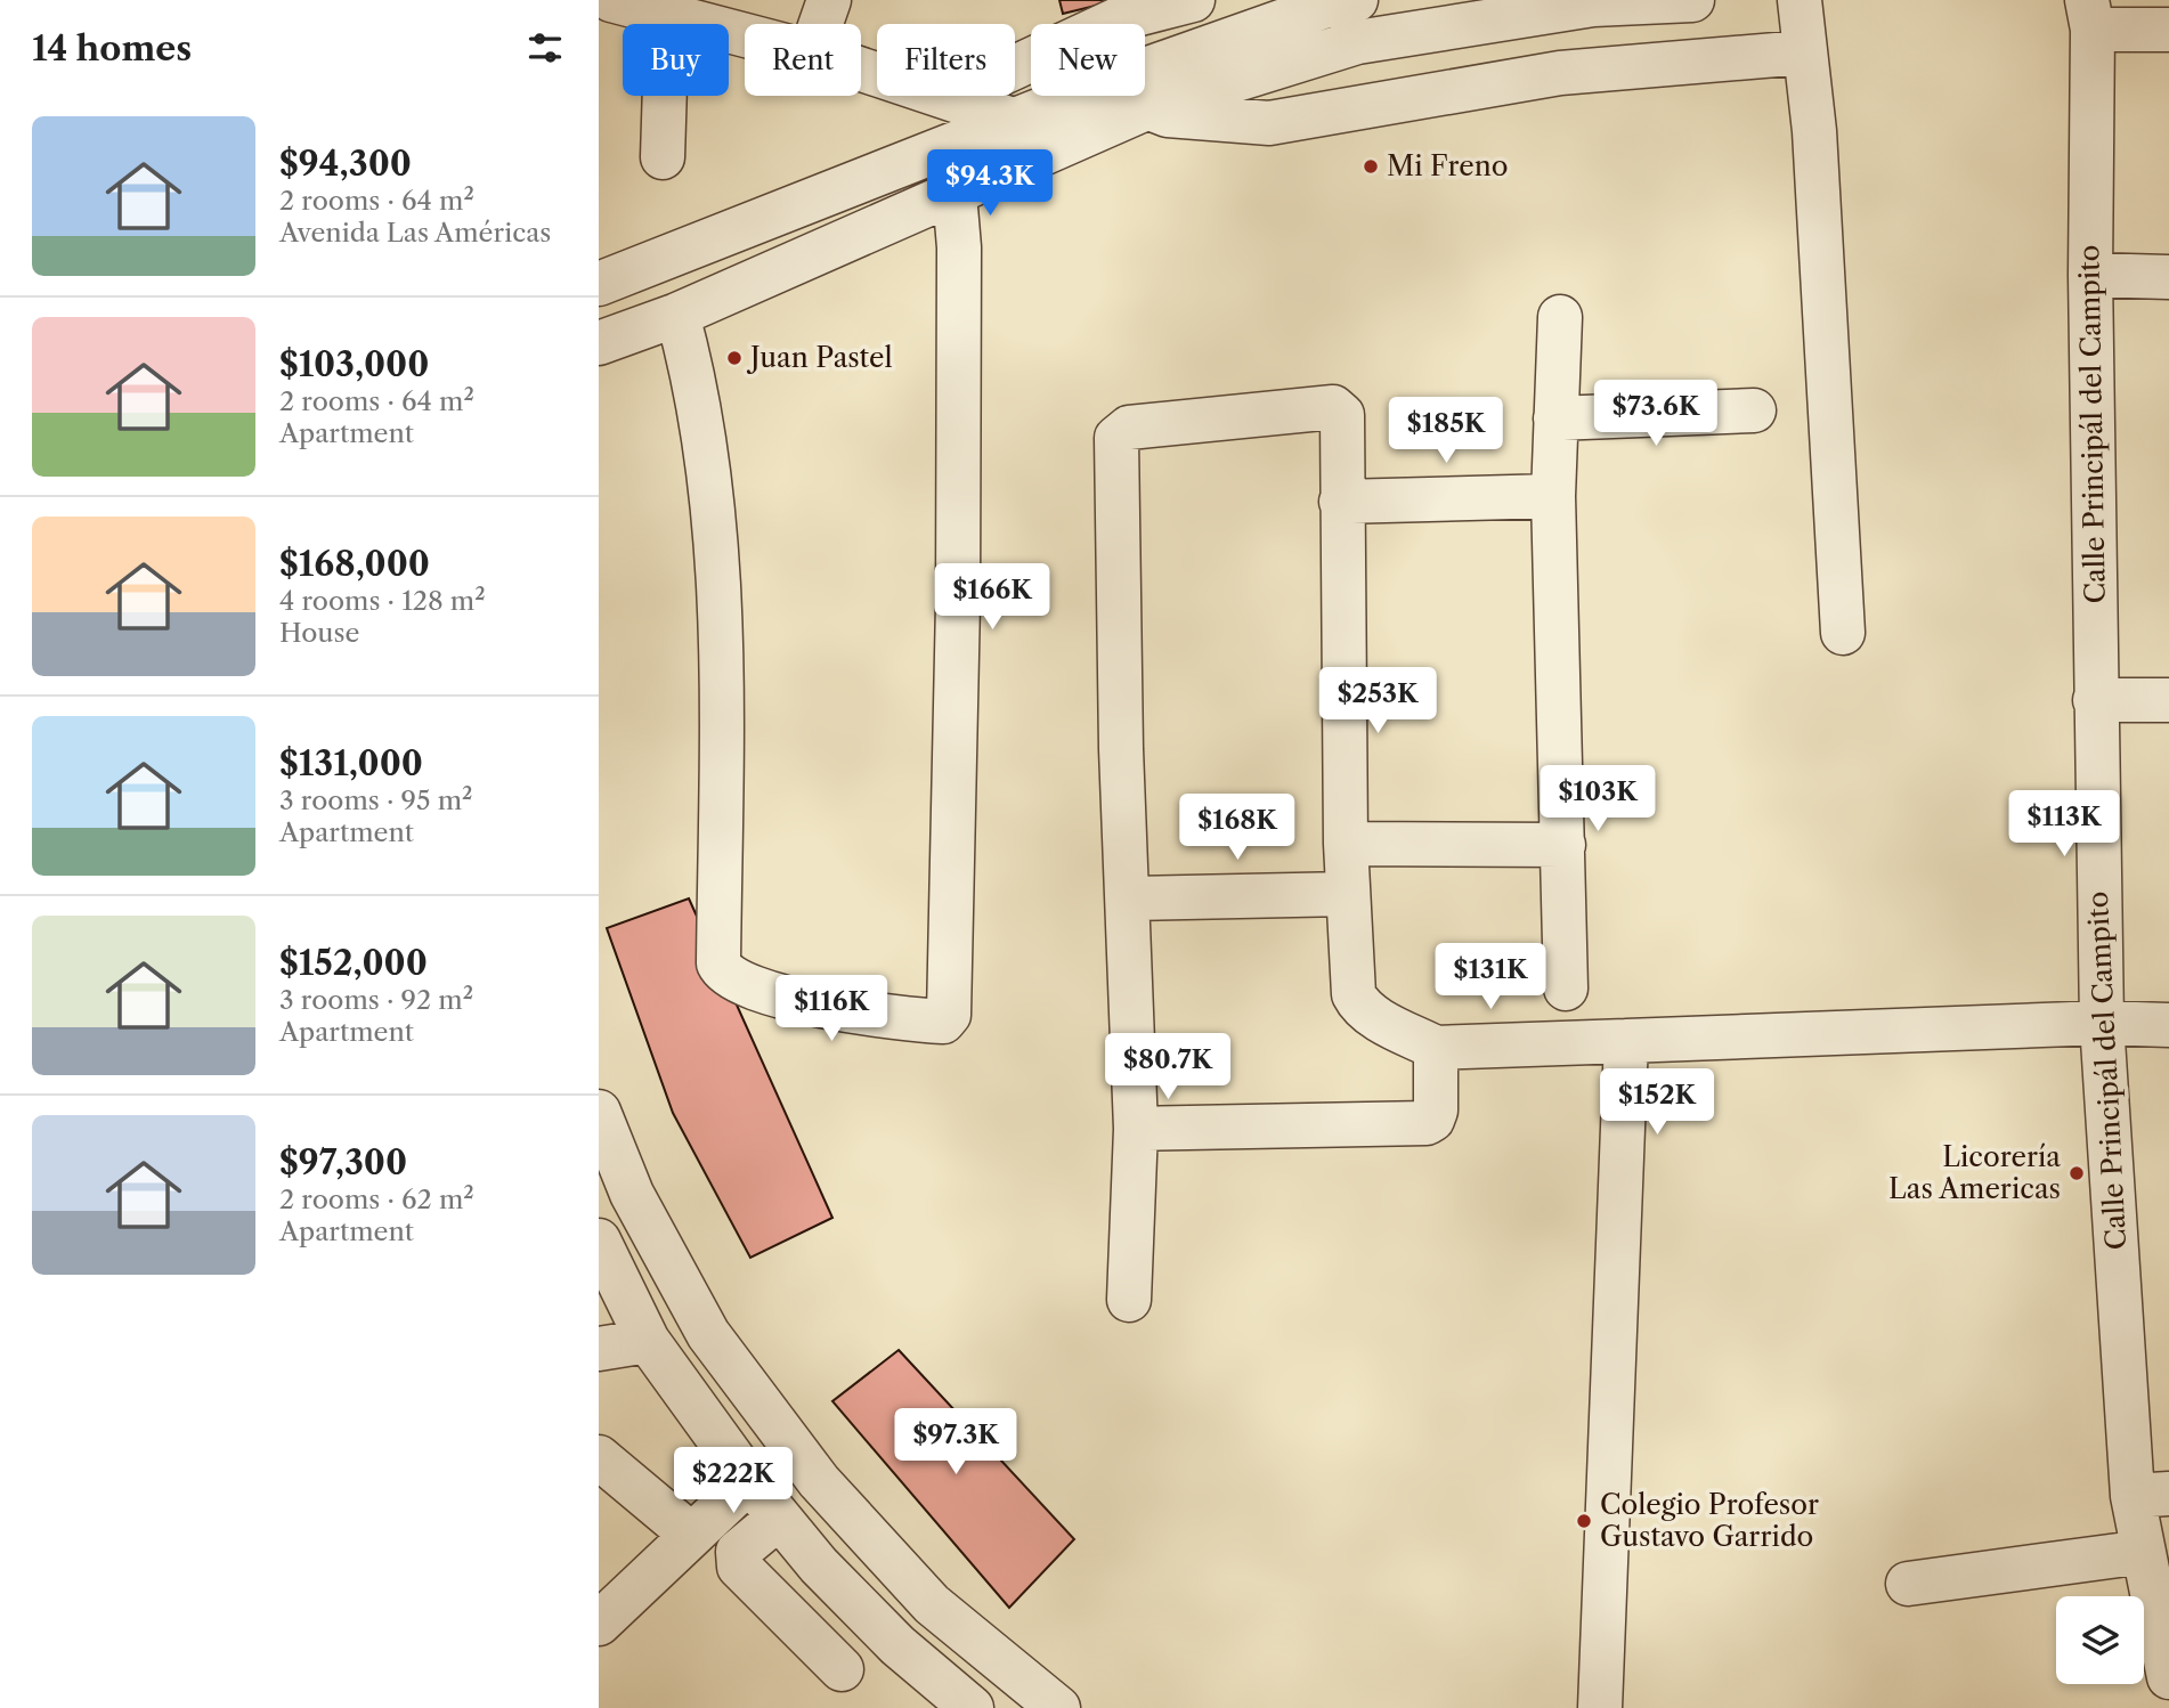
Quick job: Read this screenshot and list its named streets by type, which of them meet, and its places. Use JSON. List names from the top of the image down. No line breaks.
{"streets":{"street":["Calle Principál del Campito"]},"places":["Mi Freno","Juan Pastel","Licorería Las Americas","Colegio Profesor Gustavo Garrido"],"page":{"heading":"14 homes","chip":["Buy","Rent","Filters","New"],"list":[{"name":"$94,300","note":"2 rooms · 64 m² · Avenida Las Américas"},{"name":"$103,000","note":"2 rooms · 64 m² · Apartment"},{"name":"$168,000","note":"4 rooms · 128 m² · House"},{"name":"$131,000","note":"3 rooms · 95 m² · Apartment"},{"name":"$152,000","note":"3 rooms · 92 m² · Apartment"},{"name":"$97,300","note":"2 rooms · 62 m² · Apartment"}],"price":["$94.3K","$73.6K","$185K","$166K","$253K","$103K","$113K","$168K","$131K","$116K","$80.7K","$152K","$97.3K","$222K"]}}
